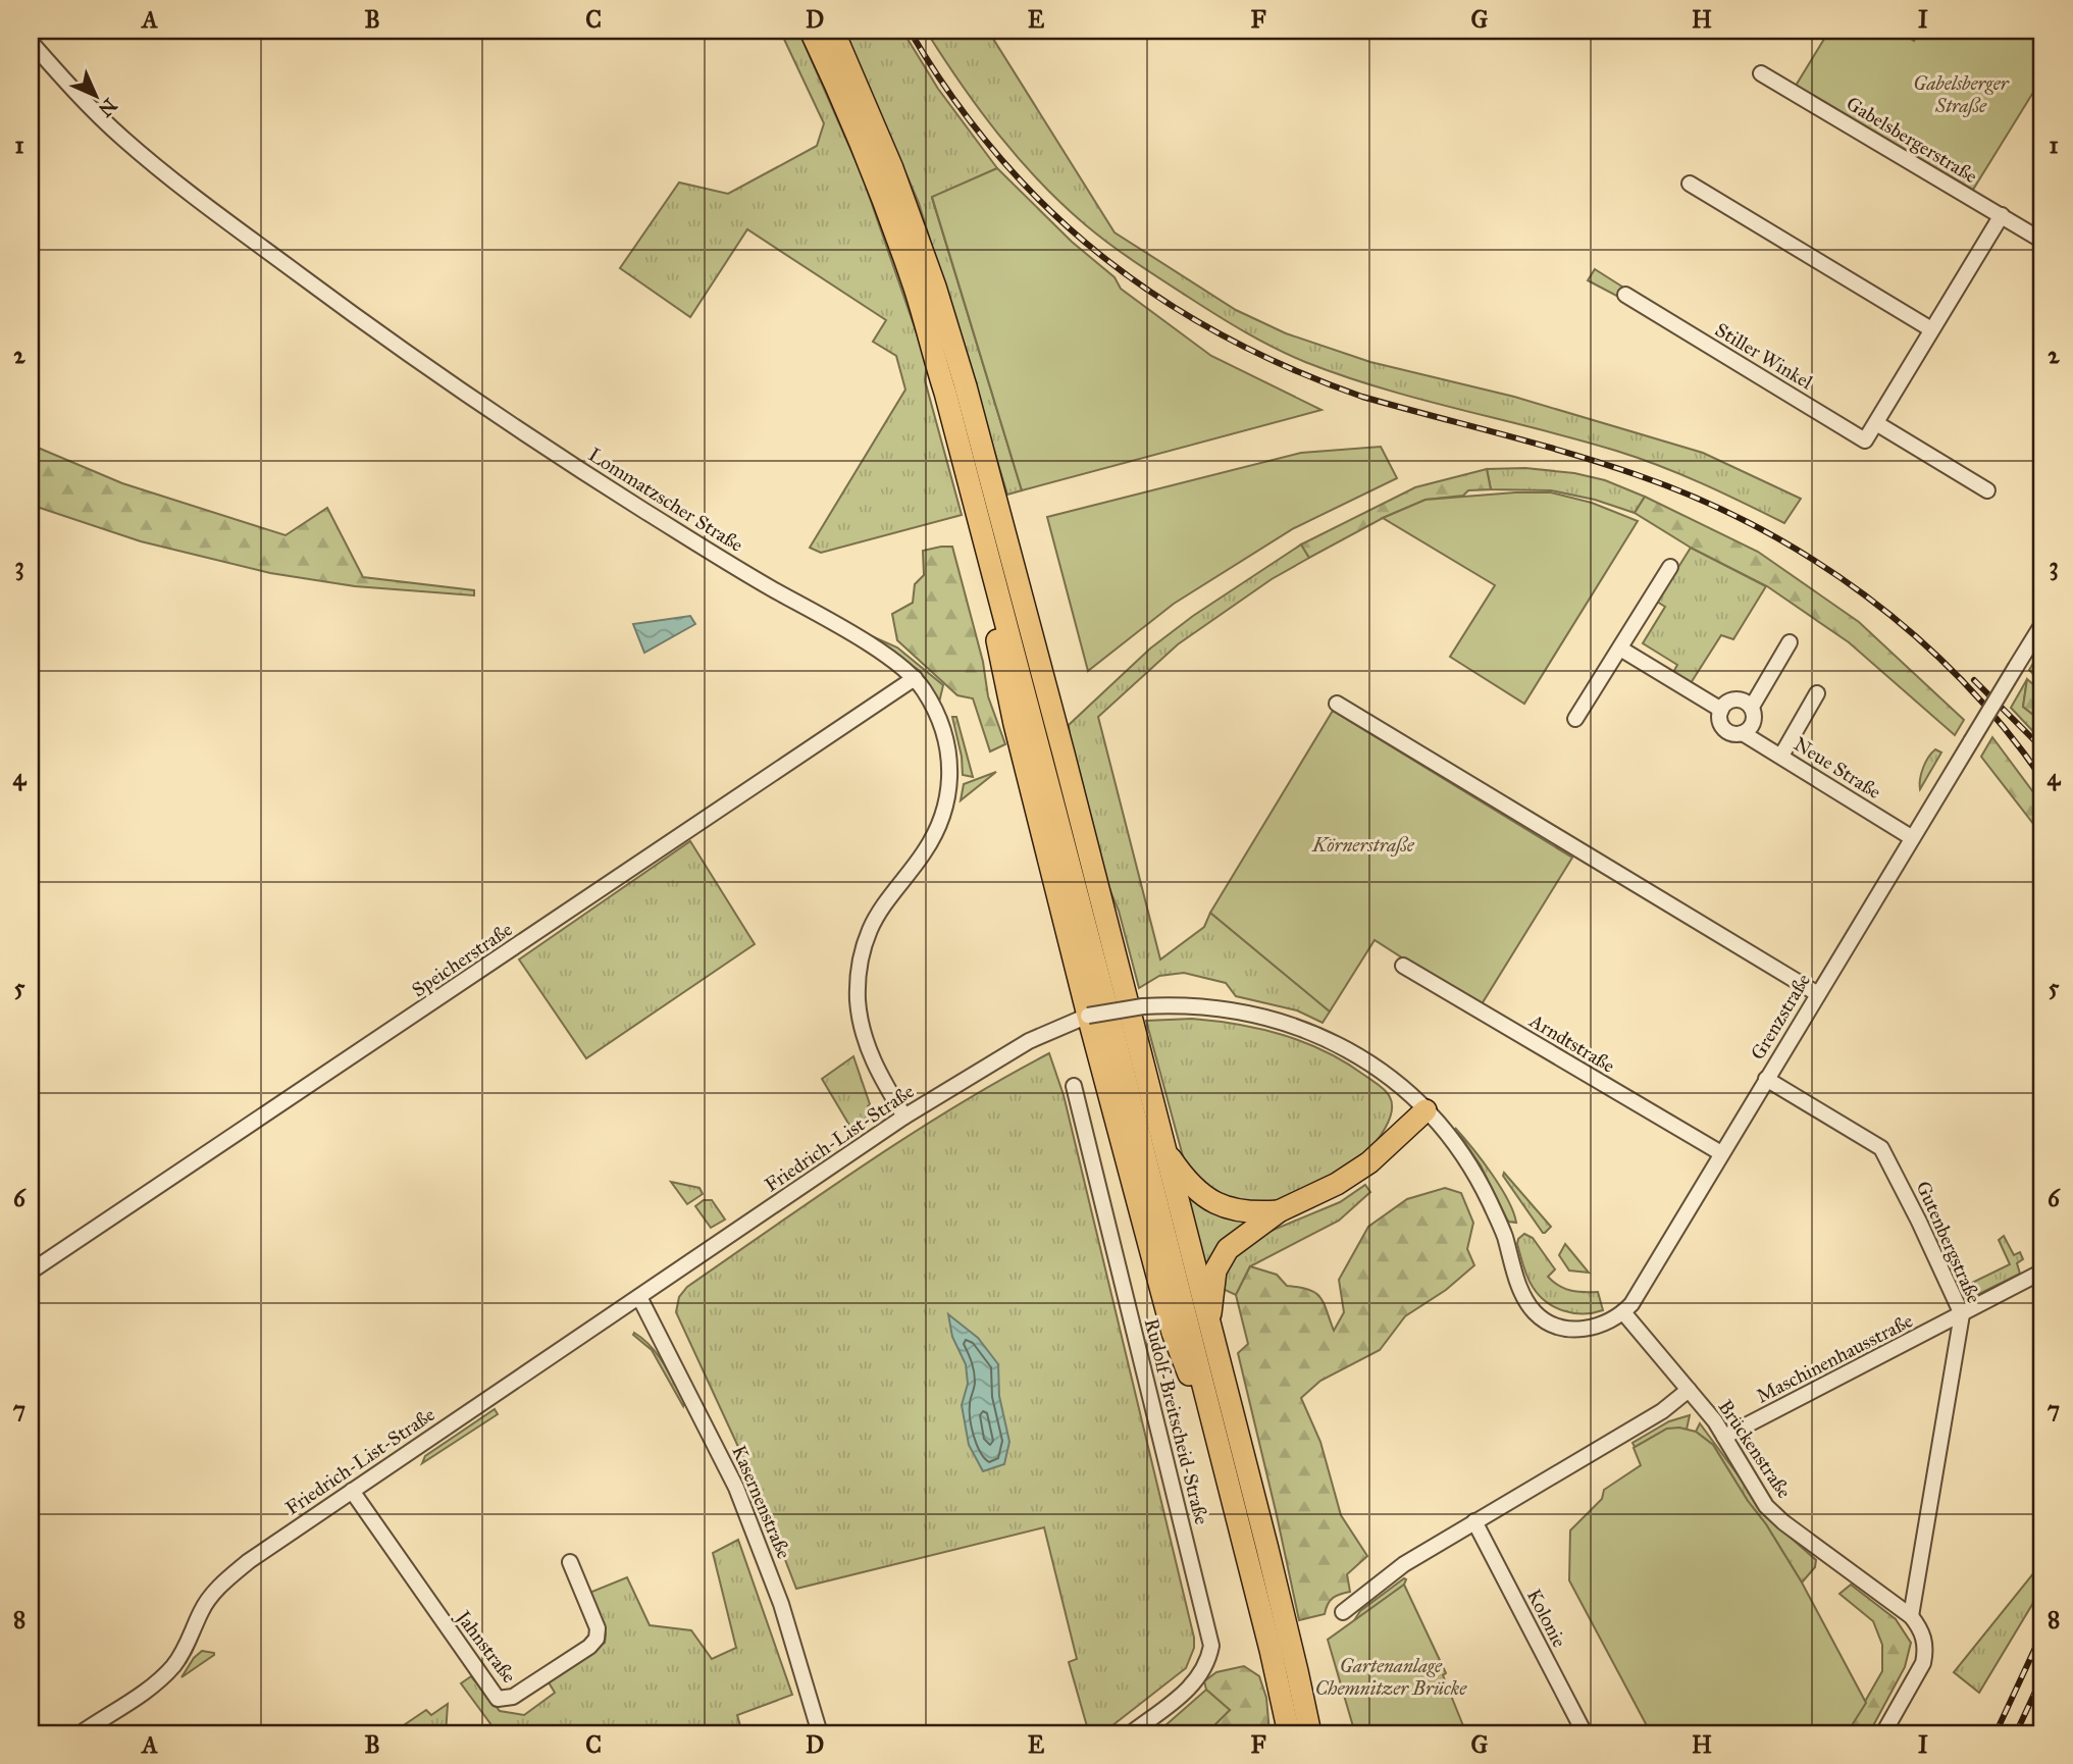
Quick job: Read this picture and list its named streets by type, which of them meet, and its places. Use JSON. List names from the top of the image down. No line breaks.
{"streets":{"street":["Gabelsbergerstraße","Stiller Winkel","Lommatzscher Straße","Neue Straße","Speicherstraße","Grenzstraße","Arndtstraße","Friedrich-List-Straße","Gutenbergstraße","Maschinenhausstraße","Rudolf-Breitscheid-Straße","Brückenstraße","Kasernenstraße","Kolonie","Jahnstraße"]},"crossings":[["Lommatzscher Straße","Speicherstraße"],["Lommatzscher Straße","Friedrich-List-Straße"],["Neue Straße","Grenzstraße"],["Grenzstraße","Arndtstraße"],["Grenzstraße","Friedrich-List-Straße"],["Grenzstraße","Gutenbergstraße"],["Grenzstraße","Brückenstraße"],["Friedrich-List-Straße","Brückenstraße"],["Friedrich-List-Straße","Kasernenstraße"],["Friedrich-List-Straße","Jahnstraße"],["Gutenbergstraße","Maschinenhausstraße"],["Gutenbergstraße","Brückenstraße"],["Maschinenhausstraße","Brückenstraße"]],"parks":["Gabelsberger Straße","Körnerstraße","Gartenanlage Chemnitzer Brücke"],"north":"bottom right","grid":{"columns":["A","B","C","D","E","F","G","H","I"],"rows":["1","2","3","4","5","6","7","8"]}}
